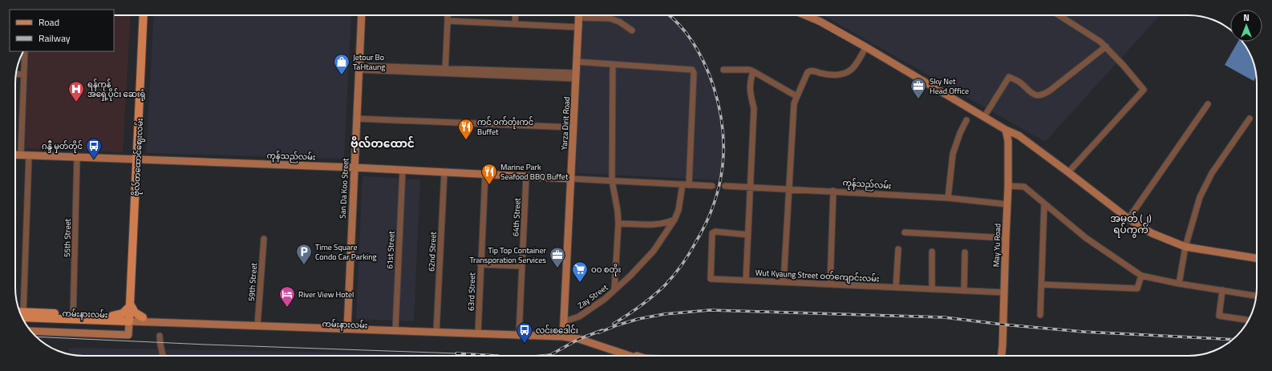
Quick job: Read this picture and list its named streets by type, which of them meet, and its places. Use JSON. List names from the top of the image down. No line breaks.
{"streets":{"main road":["Yarza Dirit Road","ကုန်သည်လမ်း","ဗိုလ်တထောင်ဈေးလမ်း","San Da Koo Street","May Yu Road","ကမ်းနားလမ်း"],"street":["64th Street","55th Street","61st Street","62nd Street","Wut Kyaung Street ဝတ်ကျောင်းလမ်း","59th Street","63rd Street","Zay Street"]},"crossings":[["Yarza Dirit Road","ကုန်သည်လမ်း"],["Yarza Dirit Road","Zay Street"],["Yarza Dirit Road","ကမ်းနားလမ်း"],["ကုန်သည်လမ်း","ဗိုလ်တထောင်ဈေးလမ်း"],["ကုန်သည်လမ်း","San Da Koo Street"],["ကုန်သည်လမ်း","64th Street"],["ကုန်သည်လမ်း","55th Street"],["ကုန်သည်လမ်း","May Yu Road"],["ကုန်သည်လမ်း","61st Street"],["ကုန်သည်လမ်း","62nd Street"],["ကုန်သည်လမ်း","63rd Street"],["ဗိုလ်တထောင်ဈေးလမ်း","ကမ်းနားလမ်း"],["San Da Koo Street","ကမ်းနားလမ်း"],["64th Street","ကမ်းနားလမ်း"],["55th Street","ကမ်းနားလမ်း"],["May Yu Road","Wut Kyaung Street ဝတ်ကျောင်းလမ်း"],["61st Street","ကမ်းနားလမ်း"],["62nd Street","ကမ်းနားလမ်း"],["59th Street","ကမ်းနားလမ်း"],["63rd Street","ကမ်းနားလမ်း"]],"districts":["ဗိုလ်တထောင်","အမှတ် (၂) ရပ်ကွက်"],"places":{"shop":["Jetour Bo TaHtaung"],"office":["Sky Net Head Office","Tip Top Container Transporation Services"],"hospital":["ရန်ကုန် အရှေ့ပိုင်း ဆေးရုံ"],"restaurant":["ကင် ဝက်တုံးကင် Buffet","Marine Park Seafood BBQ Buffet"],"bus stop":["ဂန္ဒီ မှတ်တိုင်","လင်းစဒေါင်း"],"parking":["Time Square Condo Car Parking"],"supermarket":["ဝဝ စတိုး"],"hotel":["River View Hotel"]},"legend":["Road","Railway"],"north":"top"}
